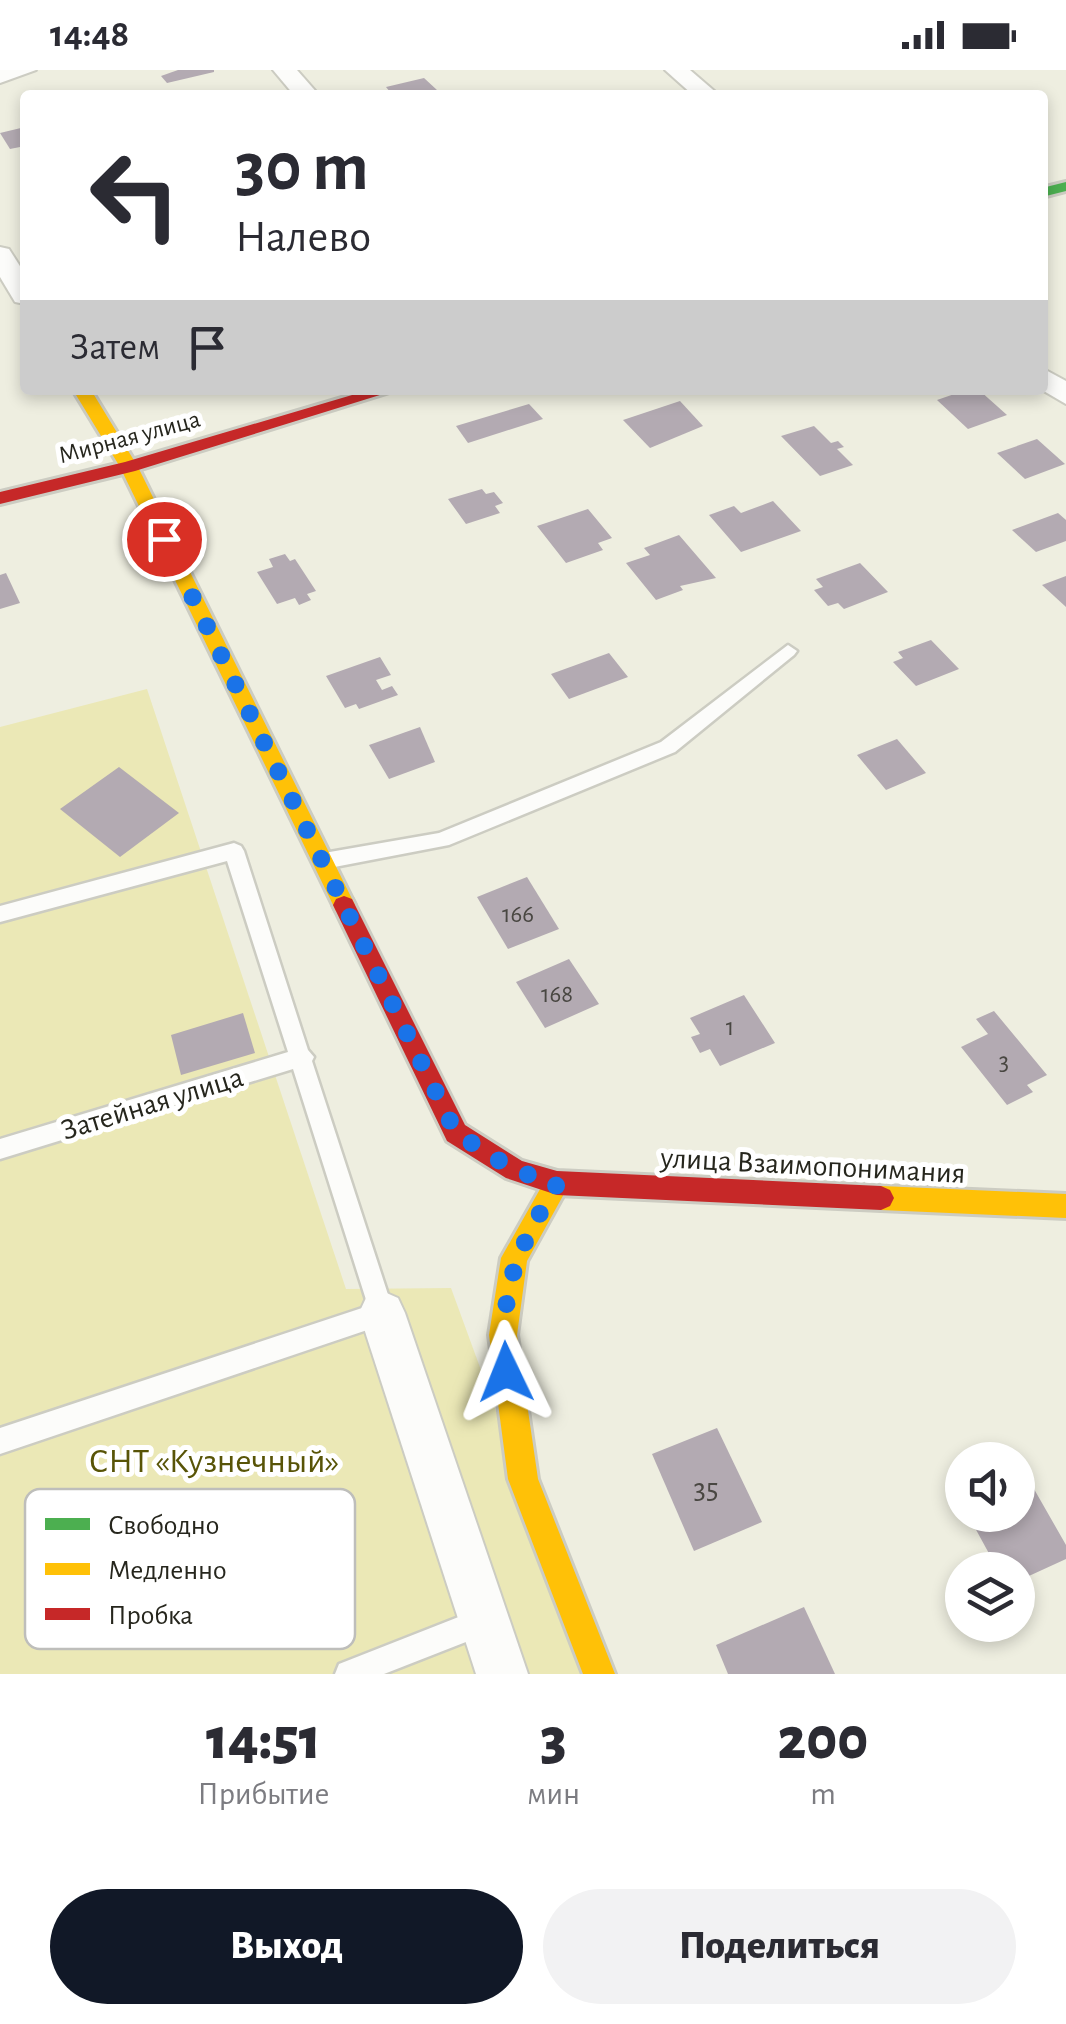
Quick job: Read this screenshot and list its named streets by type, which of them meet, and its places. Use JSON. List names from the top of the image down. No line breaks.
{"streets":{"street":["Мирная улица","улица Взаимопонимания"],"lane":["Затейная улица"]},"crossings":[["Мирная улица","улица Взаимопонимания"]],"parks":["СНТ «Кузнечный»"],"house_numbers":["166","168","1","3","35"],"legend":["Свободно","Медленно","Пробка"],"page":{"status":"14:48","turn":["30 m","Налево"],"then":"Затем","eta":["14:51","Прибытие","3","мин","200","m"],"buttons":["Выход","Поделиться"]}}
